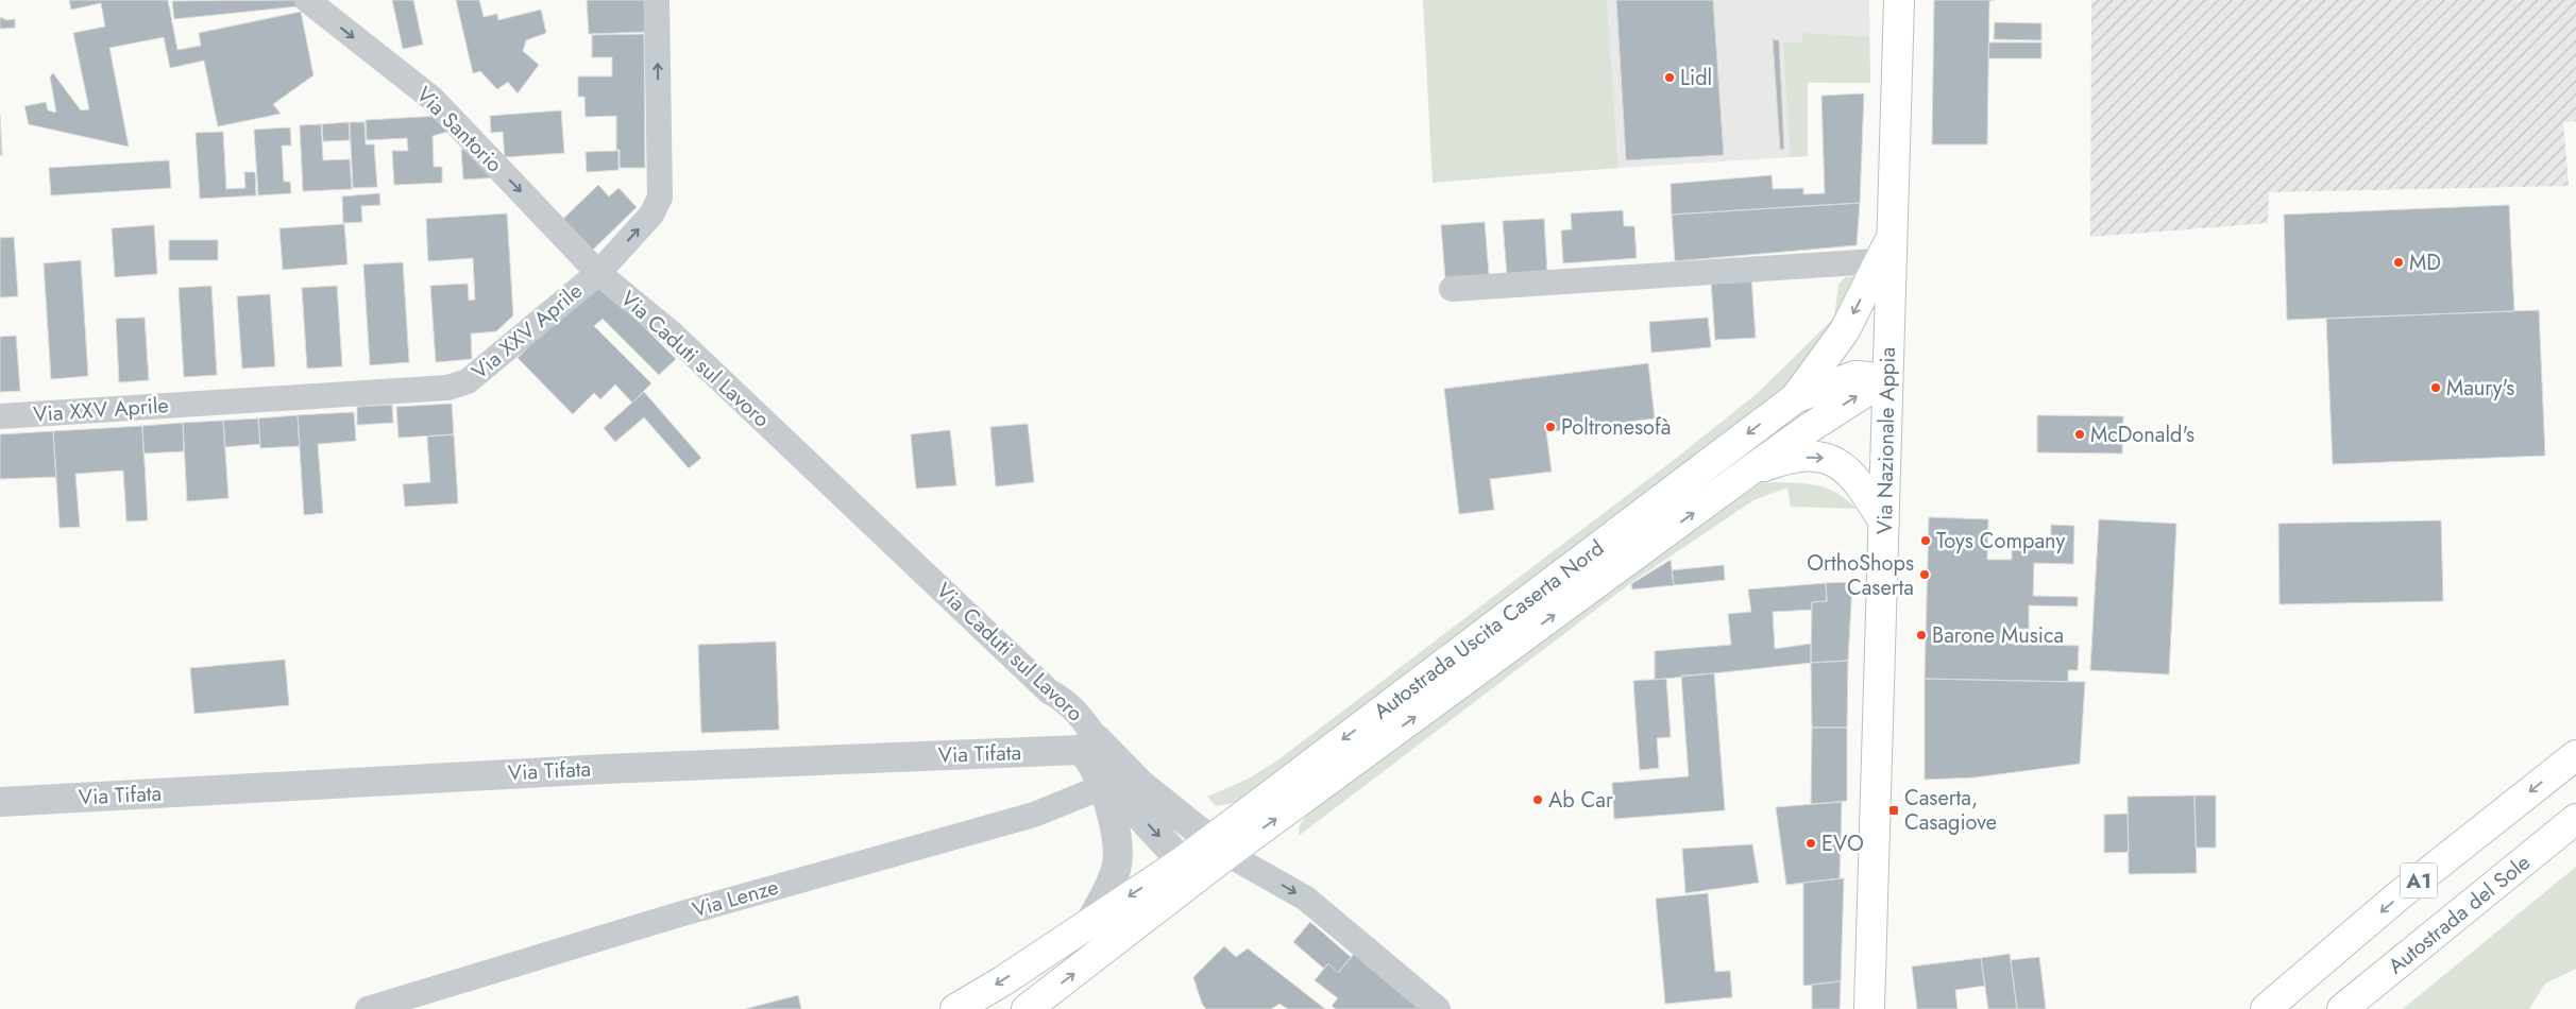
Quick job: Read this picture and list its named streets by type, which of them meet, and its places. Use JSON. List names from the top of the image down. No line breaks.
{"streets":{"main road":["Via Nazionale Appia","Autostrada Uscita Caserta Nord","A1","Autostrada del Sole"],"street":["Via Santorio","Via XXV Aprile","Via Caduti sul Lavoro","Via Tifata","Via Lenze"]},"crossings":[["Via Santorio","Via XXV Aprile"],["Via Santorio","Via Caduti sul Lavoro"],["Via XXV Aprile","Via Caduti sul Lavoro"],["Via Caduti sul Lavoro","Autostrada Uscita Caserta Nord"],["Via Caduti sul Lavoro","Via Tifata"],["Via Caduti sul Lavoro","Via Lenze"],["Via Nazionale Appia","Autostrada Uscita Caserta Nord"],["Via Tifata","Via Lenze"]],"one_way":["Via Santorio"],"places":{"other":["Lidl","MD","Maury's","Poltronesofà","McDonald's","Toys Company","OrthoShops Caserta","Barone Musica","Ab Car","EVO"],"transit":["Caserta, Casagiove"]}}
